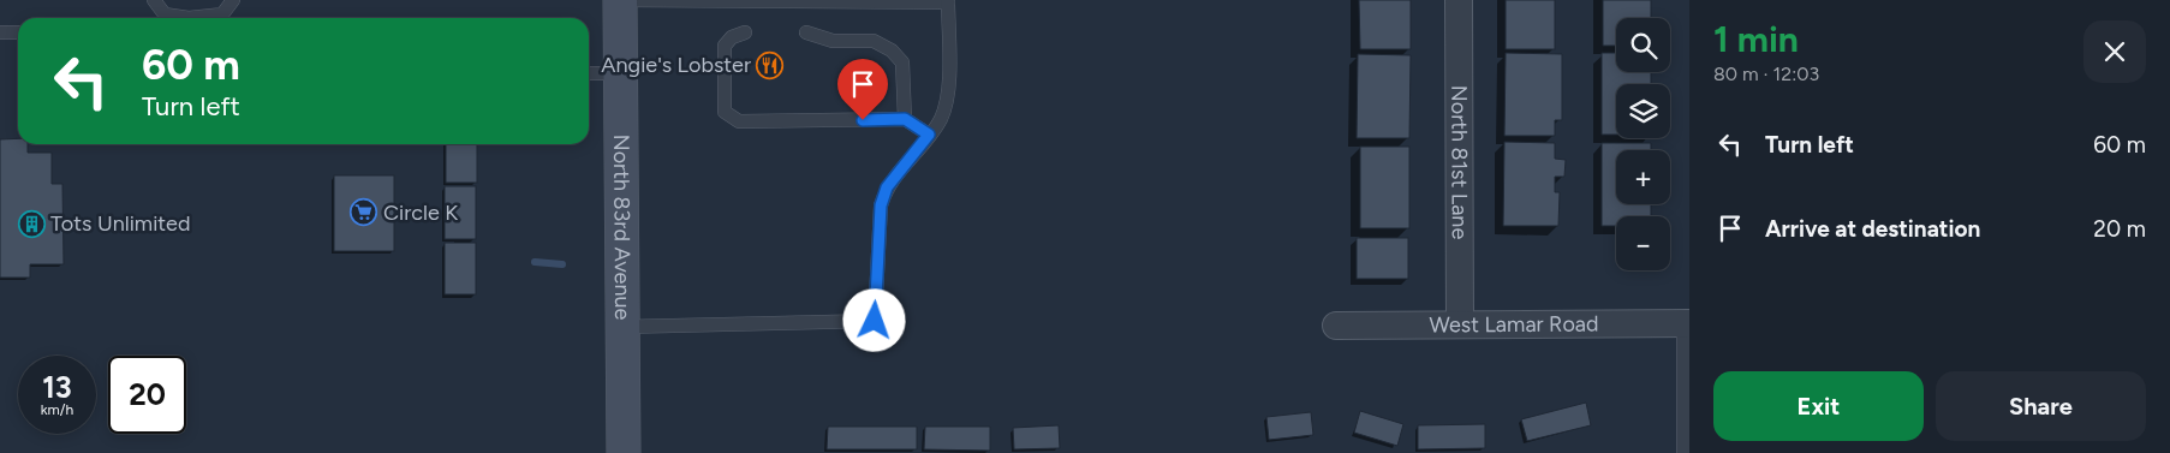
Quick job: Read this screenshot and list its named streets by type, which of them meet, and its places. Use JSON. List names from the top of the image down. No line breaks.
{"streets":{"main road":["North 83rd Avenue"],"street":["North 81st Lane","West Lamar Road"]},"crossings":[["North 81st Lane","West Lamar Road"]],"places":{"restaurant":["Angie's Lobster"],"supermarket":["Circle K"],"building":["Tots Unlimited"]},"page":{"heading":["1 min","80 m · 12:03"],"map_buttons":["+","−"],"turn":["60 m","Turn left"],"list":[{"name":"Turn left","value":"60 m"},{"name":"Arrive at destination","value":"20 m"}],"speed":"13 km/h","limit":"20","buttons":["Exit","Share"]}}
